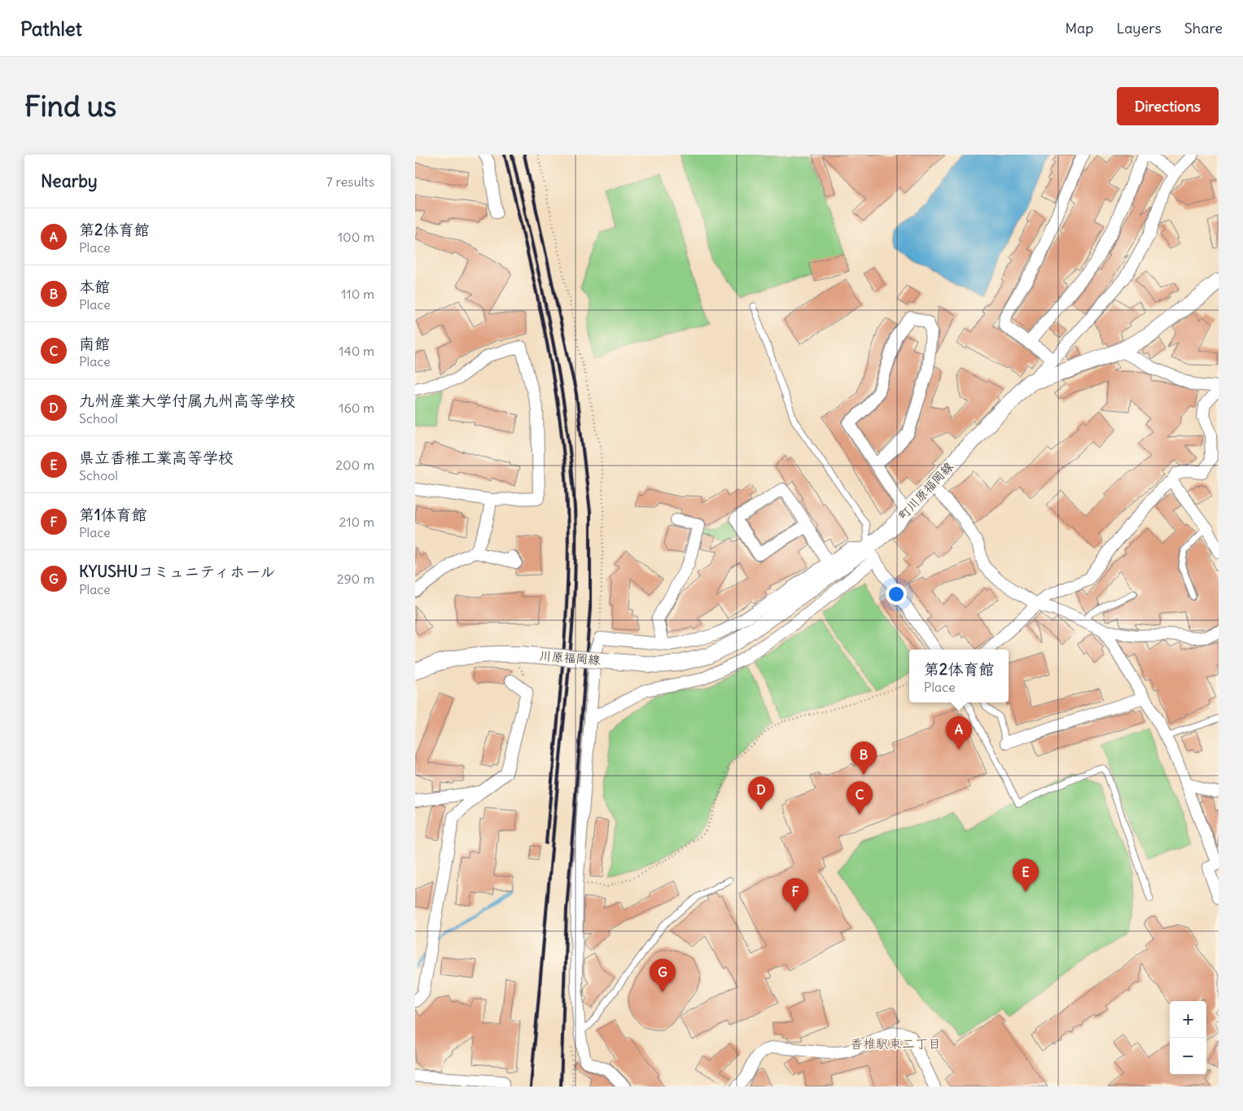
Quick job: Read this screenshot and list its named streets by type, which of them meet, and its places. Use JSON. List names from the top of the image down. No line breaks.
{"streets":{"main road":["町川原福岡線","川原福岡線"]},"crossings":[["町川原福岡線","川原福岡線"]],"districts":["香椎駅東二丁目"],"page":{"header":"Pathlet","nav":["Map","Layers","Share"],"buttons":"Directions","title":"Find us","heading":["Nearby","7 results"],"list":[{"mark":"A","name":"第2体育館","note":"Place","value":"100 m"},{"mark":"B","name":"本館","note":"Place","value":"110 m"},{"mark":"C","name":"南館","note":"Place","value":"140 m"},{"mark":"D","name":"九州産業大学付属九州高等学校","note":"School","value":"160 m"},{"mark":"E","name":"県立香椎工業高等学校","note":"School","value":"200 m"},{"mark":"F","name":"第1体育館","note":"Place","value":"210 m"},{"mark":"G","name":"KYUSHUコミュニティホール","note":"Place","value":"290 m"}],"popup":["第2体育館","Place"],"pins":["A","B","D","C","E","F","G"],"map_buttons":["+","−"]}}
